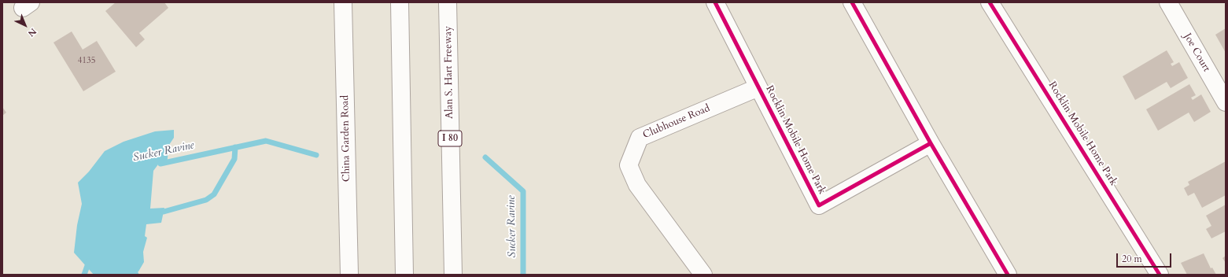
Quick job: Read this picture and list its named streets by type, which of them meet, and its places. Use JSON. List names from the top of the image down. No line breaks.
{"streets":{"main road":["Joe Court","Alan S. Hart Freeway","Clubhouse Road","Rocklin Mobile Home Park","China Garden Road","I 80"]},"crossings":[["Clubhouse Road","Rocklin Mobile Home Park"]],"water":["Sucker Ravine"],"house_numbers":["4135"],"scale_bar":"20 m","north":"bottom right"}
